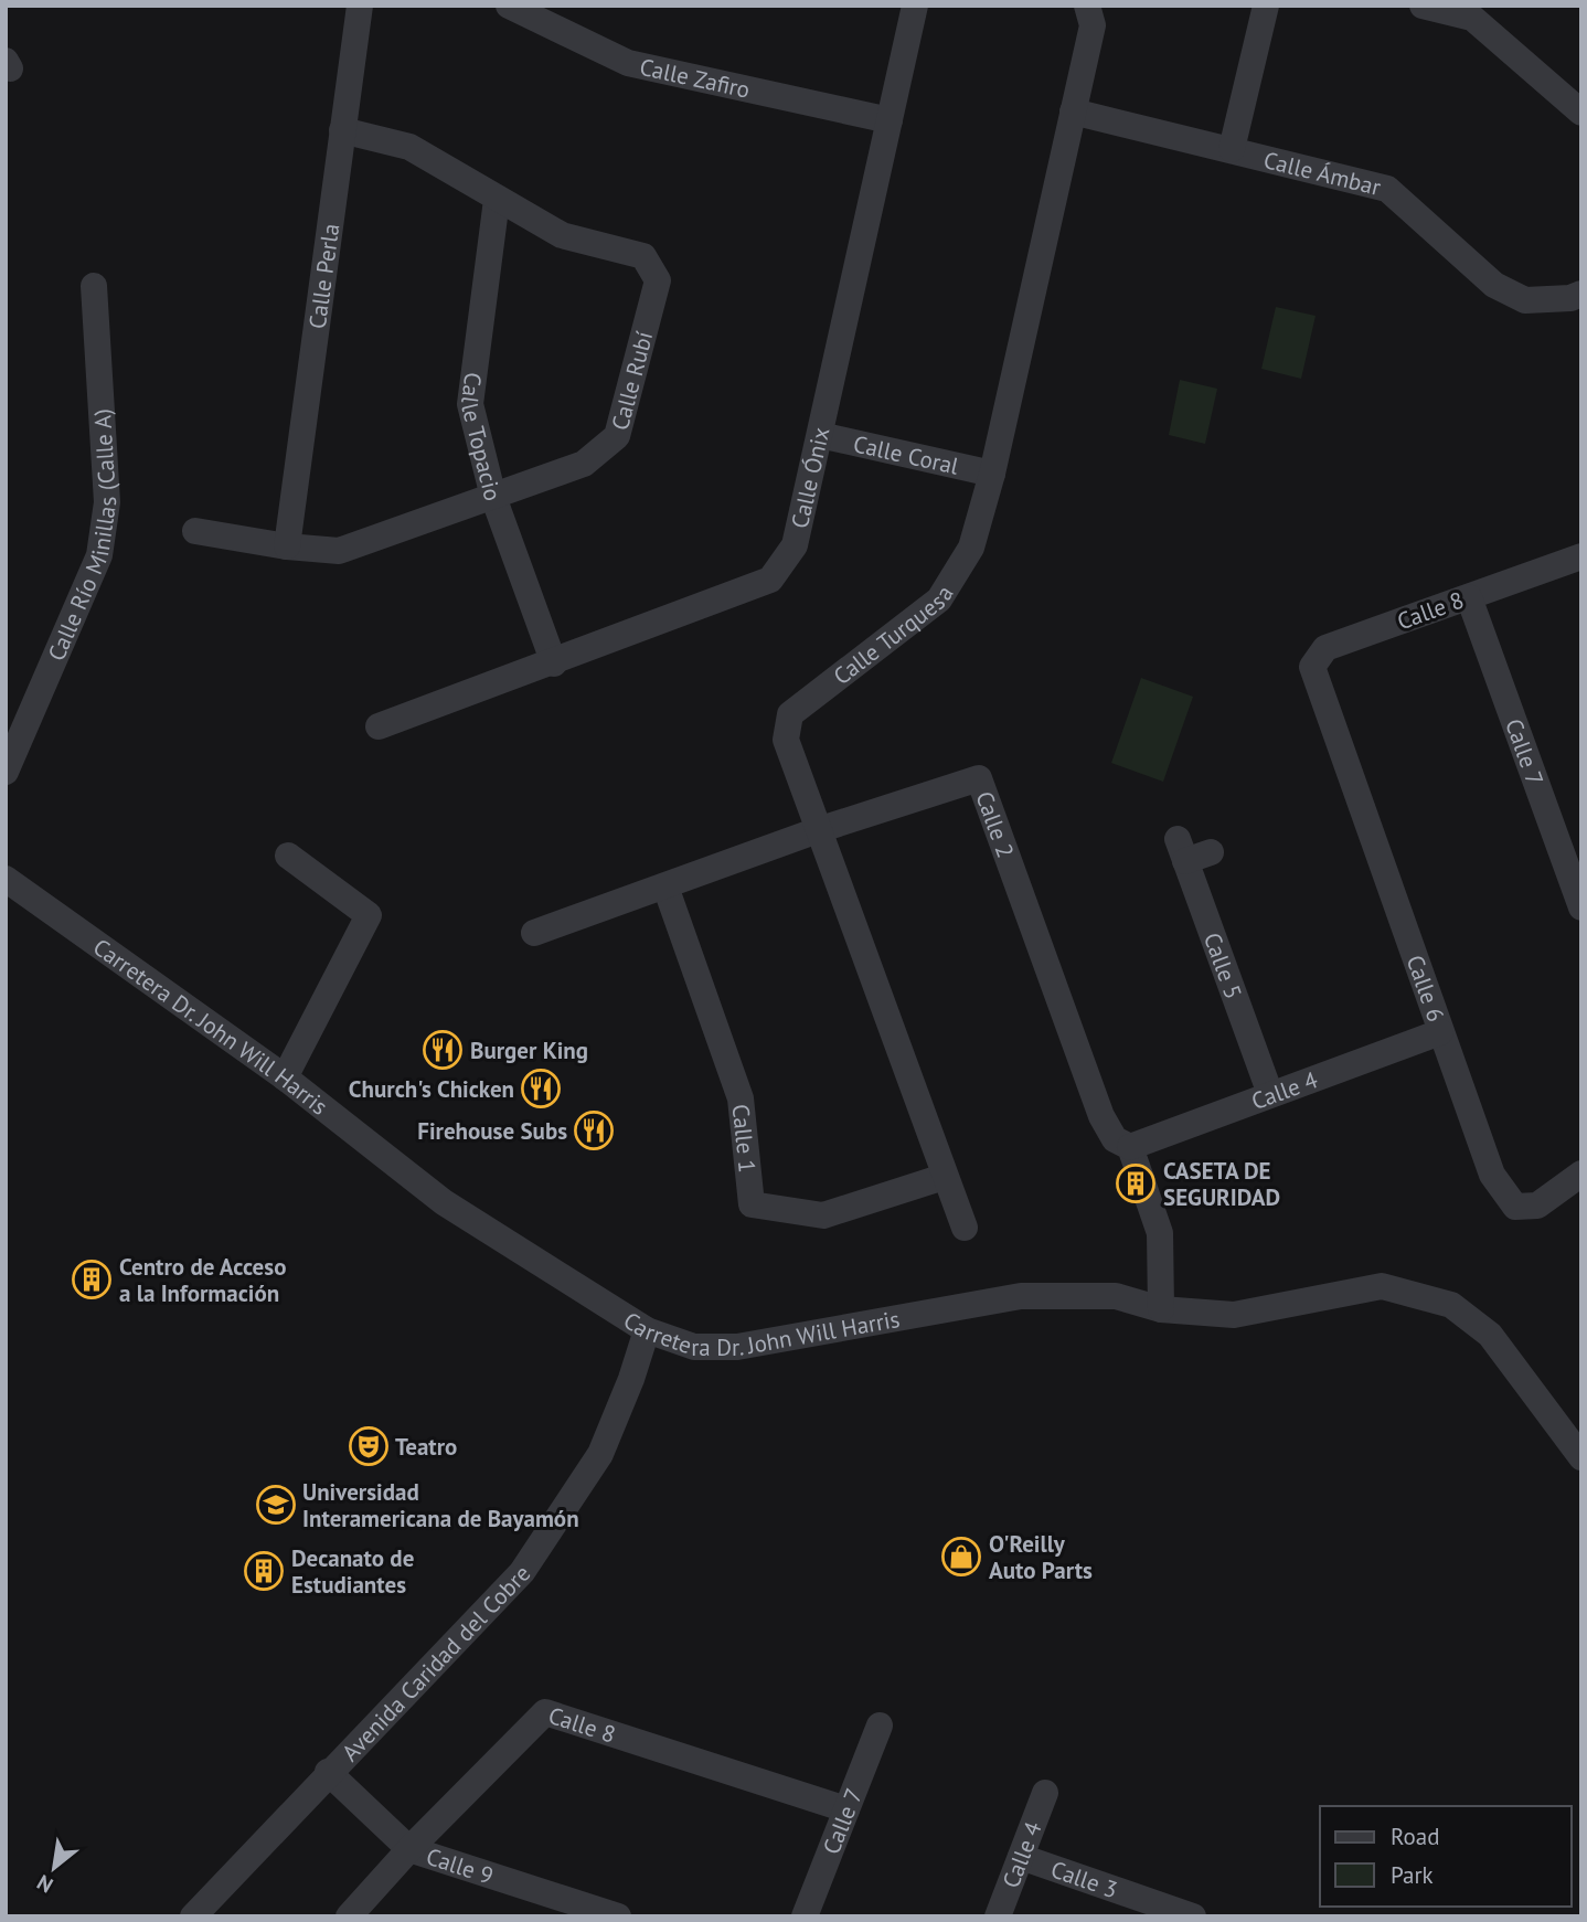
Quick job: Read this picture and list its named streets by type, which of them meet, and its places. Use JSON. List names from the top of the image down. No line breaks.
{"streets":{"street":["Calle Zafiro","Calle Ámbar","Calle Perla","Calle Rubí","Calle Topacio","Calle Coral","Calle Ónix","Calle Río Minillas (Calle A)","Calle 8","Calle Turquesa","Calle 7","Calle 2","Calle 5","Calle 6","Carretera Dr. John Will Harris","Calle 4","Calle 1","Avenida Caridad del Cobre","Calle 9","Calle 3"]},"crossings":[["Calle Zafiro","Calle Ónix"],["Calle Ámbar","Calle Turquesa"],["Calle Perla","Calle Rubí"],["Calle Rubí","Calle Topacio"],["Calle Topacio","Calle Ónix"],["Calle Coral","Calle Ónix"],["Calle Coral","Calle Turquesa"],["Calle 8","Calle 7"],["Calle 8","Calle 6"],["Calle 8","Calle 9"],["Calle Turquesa","Calle 2"],["Calle Turquesa","Calle 1"],["Calle 2","Carretera Dr. John Will Harris"],["Calle 2","Calle 4"],["Calle 2","Calle 1"],["Calle 5","Calle 4"],["Calle 6","Calle 4"],["Carretera Dr. John Will Harris","Avenida Caridad del Cobre"],["Calle 4","Calle 3"],["Avenida Caridad del Cobre","Calle 9"]],"places":{"restaurant":["Burger King","Church's Chicken","Firehouse Subs"],"building":["CASETA DE SEGURIDAD","Centro de Acceso a la Información","Decanato de Estudiantes"],"theatre":["Teatro"],"school or university":["Universidad Interamericana de Bayamón"],"shop":["O'Reilly Auto Parts"]},"legend":["Road","Park"],"north":"bottom left"}
